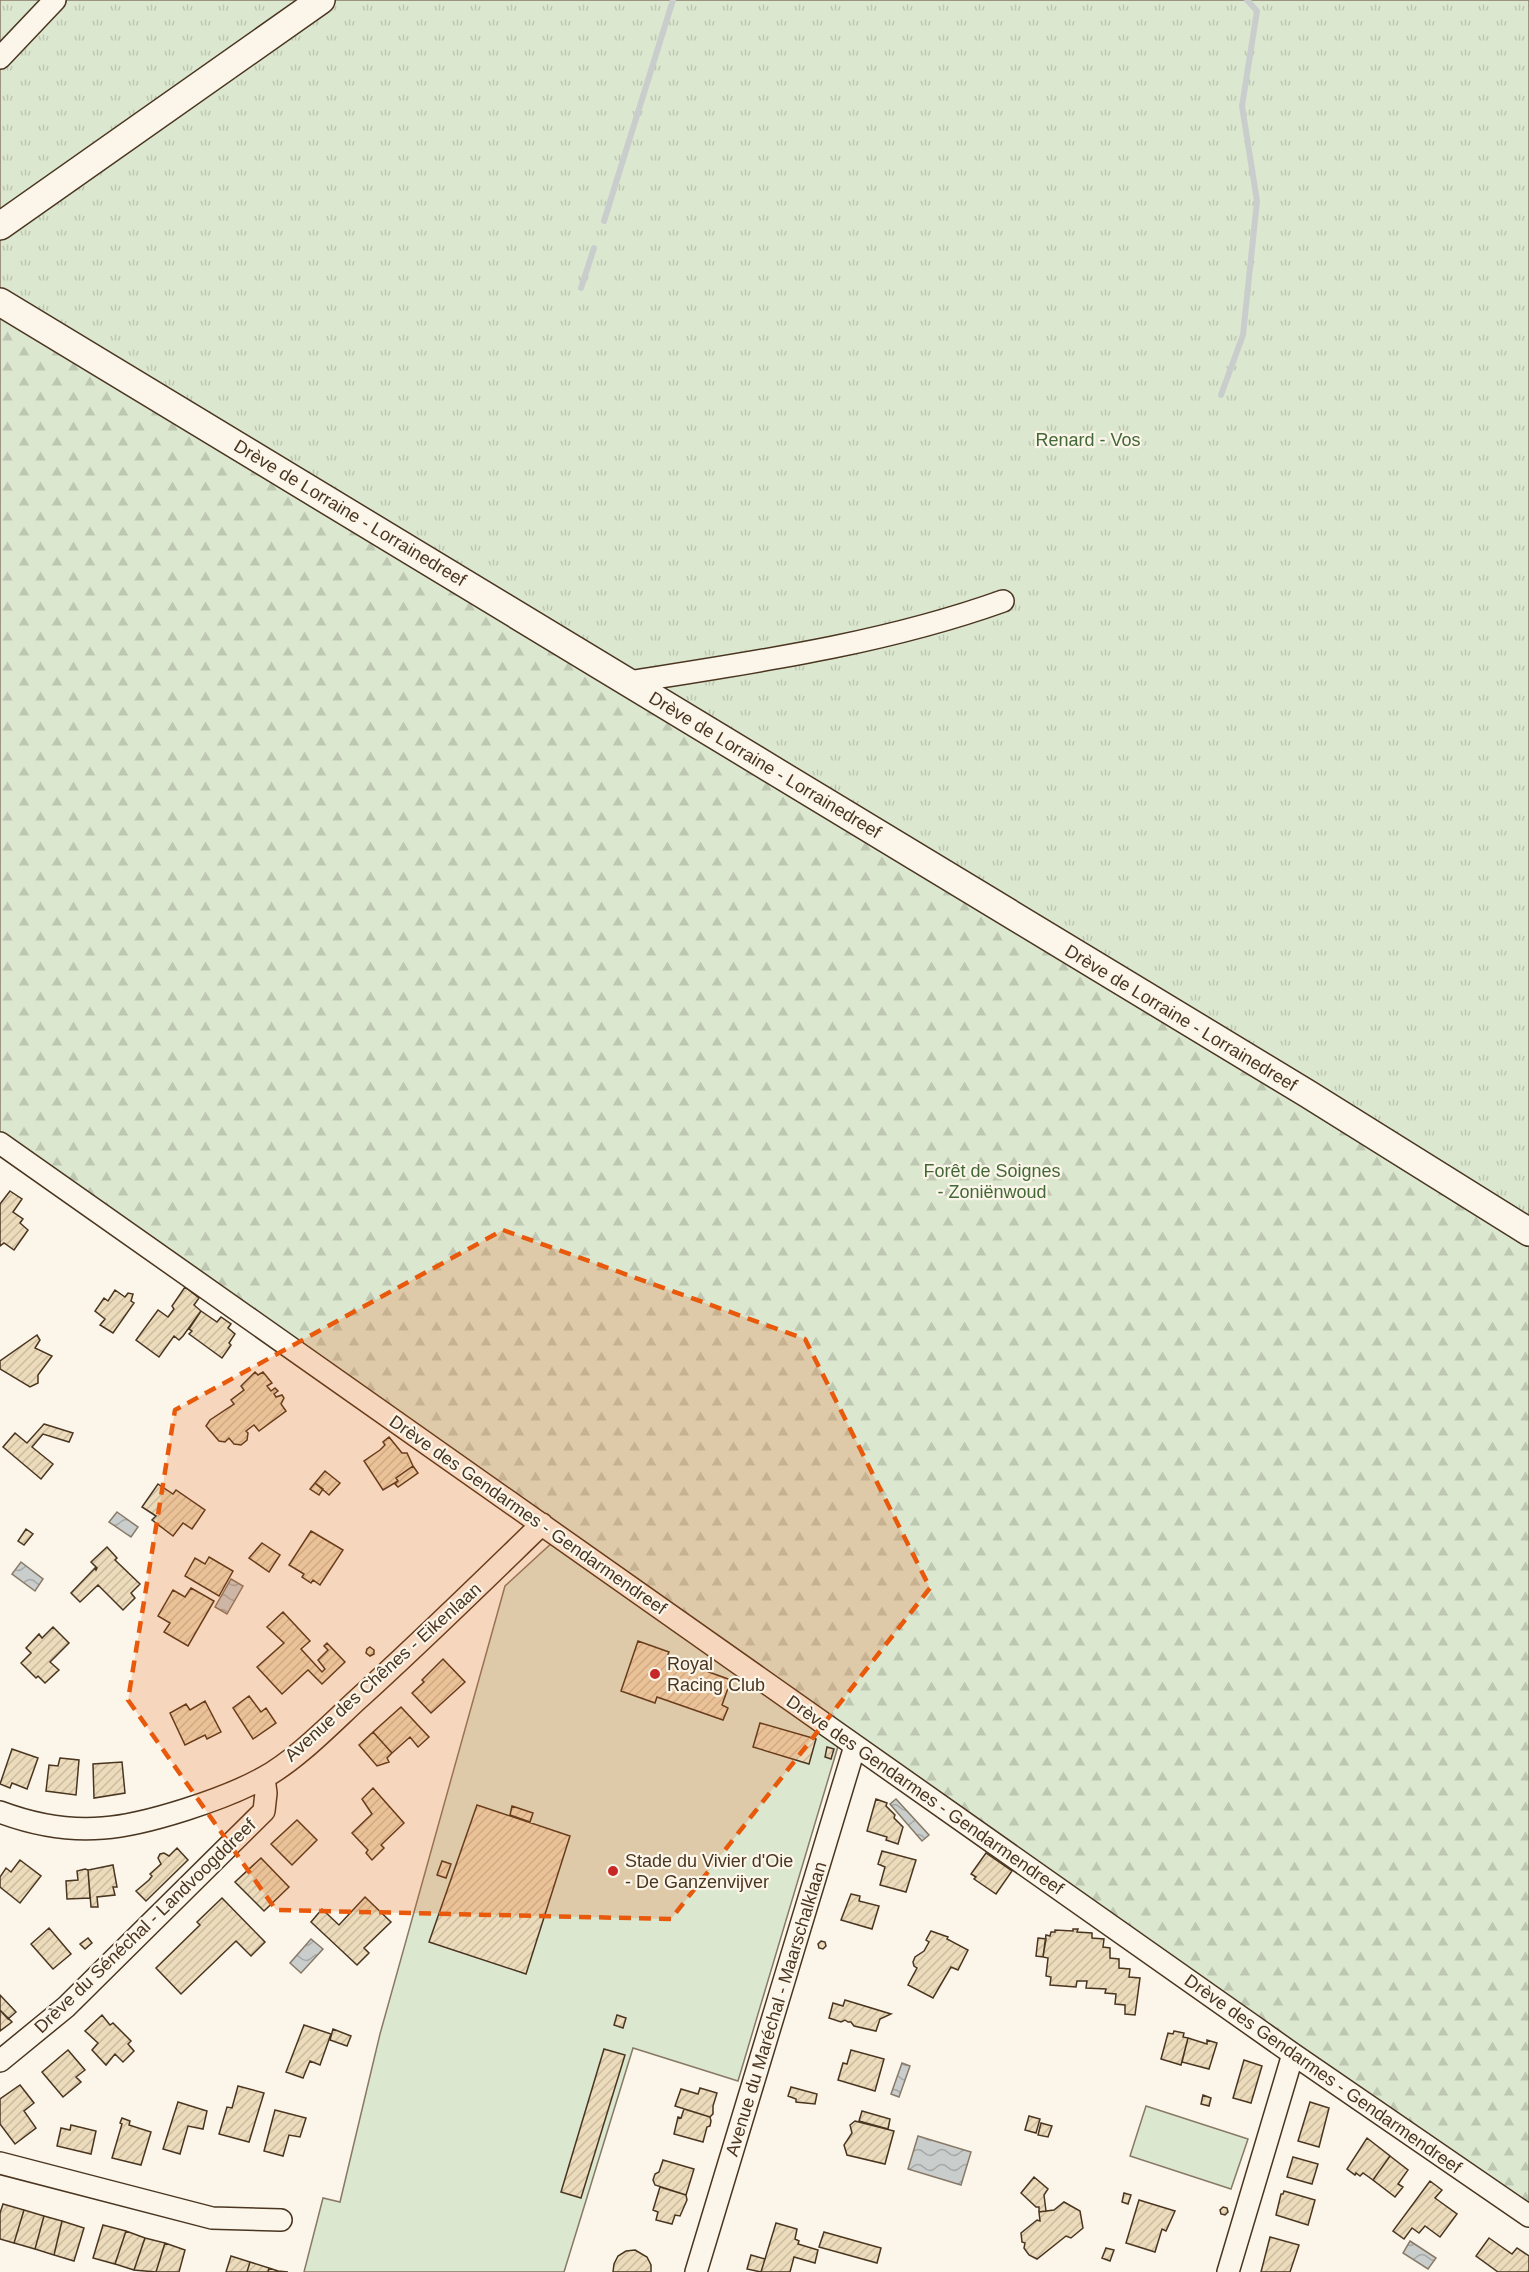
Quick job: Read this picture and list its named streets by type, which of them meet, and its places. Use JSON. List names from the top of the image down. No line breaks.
{"streets":{"main road":["Drève de Lorraine - Lorrainedreef"],"street":["Drève des Gendarmes - Gendarmendreef","Avenue des Chênes - Eikenlaan","Drève du Sénéchal - Landvoogddreef","Avenue du Maréchal - Maarschalklaan"]},"crossings":[["Drève des Gendarmes - Gendarmendreef","Avenue des Chênes - Eikenlaan"],["Drève des Gendarmes - Gendarmendreef","Avenue du Maréchal - Maarschalklaan"],["Avenue des Chênes - Eikenlaan","Drève du Sénéchal - Landvoogddreef"]],"parks":["Renard - Vos","Forêt de Soignes - Zoniënwoud"],"places":["Royal Racing Club","Stade du Vivier d'Oie - De Ganzenvijver"]}
